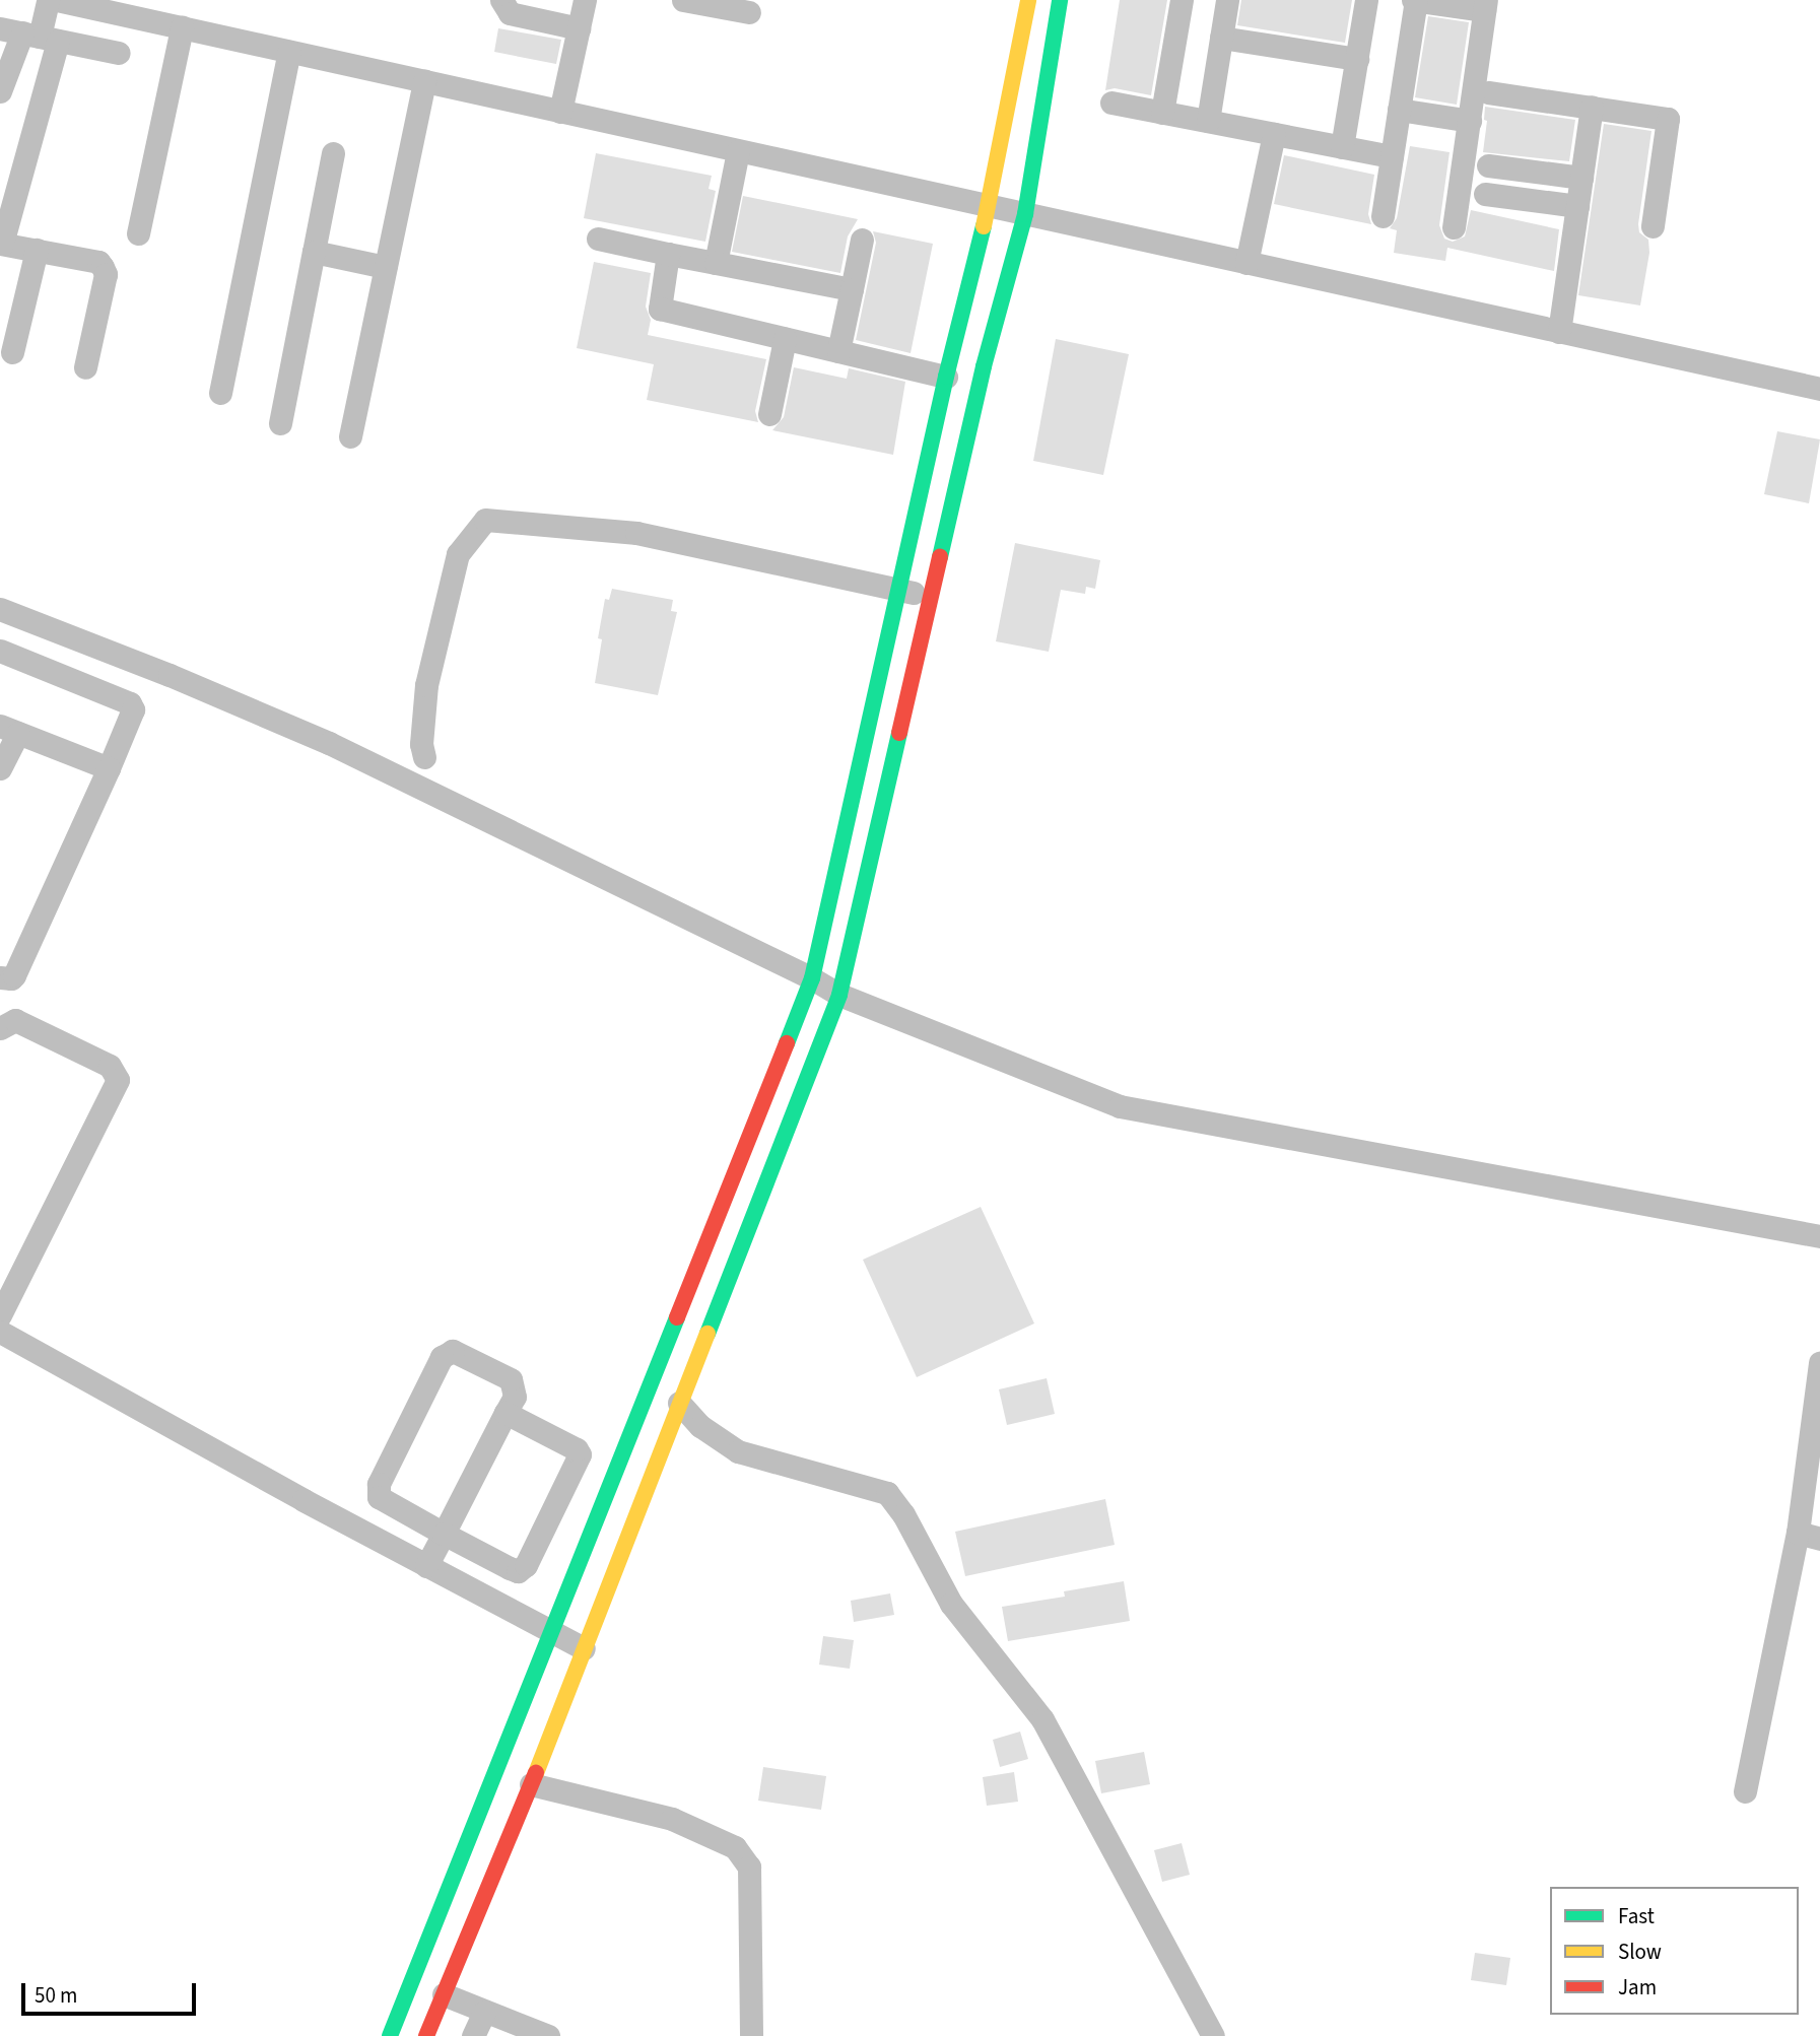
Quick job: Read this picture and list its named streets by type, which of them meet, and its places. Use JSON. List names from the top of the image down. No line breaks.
{"legend":["Fast","Slow","Jam"],"scale_bar":"50 m"}
